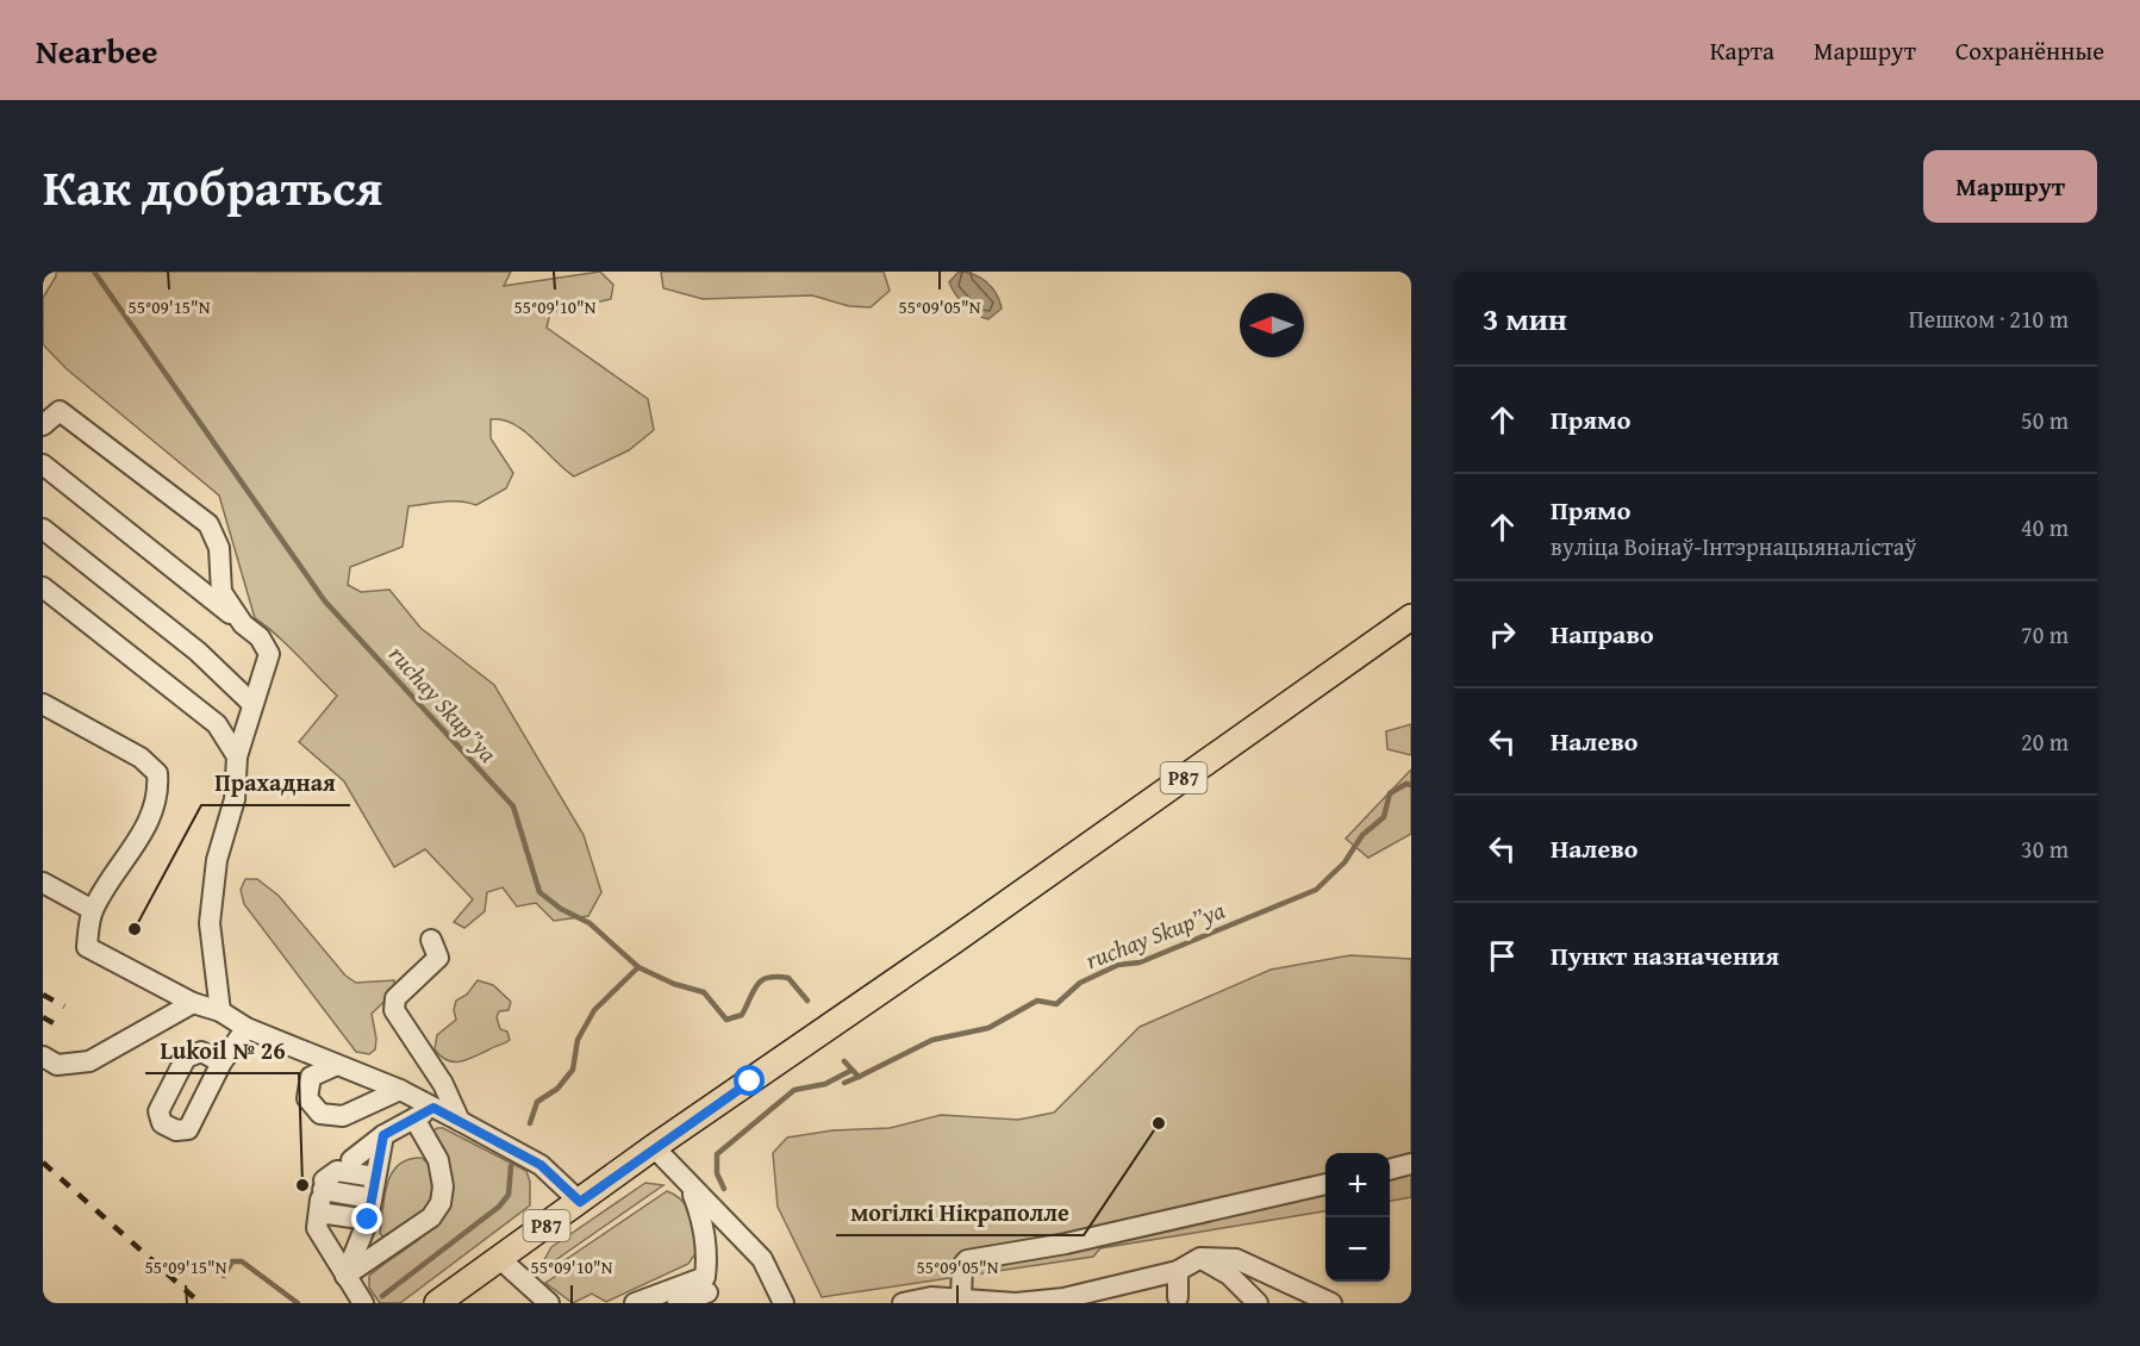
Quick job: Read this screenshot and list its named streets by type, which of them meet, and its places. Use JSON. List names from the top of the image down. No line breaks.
{"streets":{"main road":["Р87"]},"water":["ruchay Skup’’ya"],"places":["Прахадная","могілкі Нікраполле","Lukoil № 26"],"north":"left","page":{"header":"Nearbee","nav":["Карта","Маршрут","Сохранённые"],"title":"Как добраться","buttons":"Маршрут","heading":["3 мин","Пешком · 210 m"],"list":[["Прямо","50 m"],["Прямо","вуліца Воінаў-Інтэрнацыяналістаў","40 m"],["Направо","70 m"],["Налево","20 m"],["Налево","30 m"],"Пункт назначения"],"map_buttons":["+","−"]},"coordinates":["55°09'15\"N","55°09'10\"N","55°09'05\"N"]}
